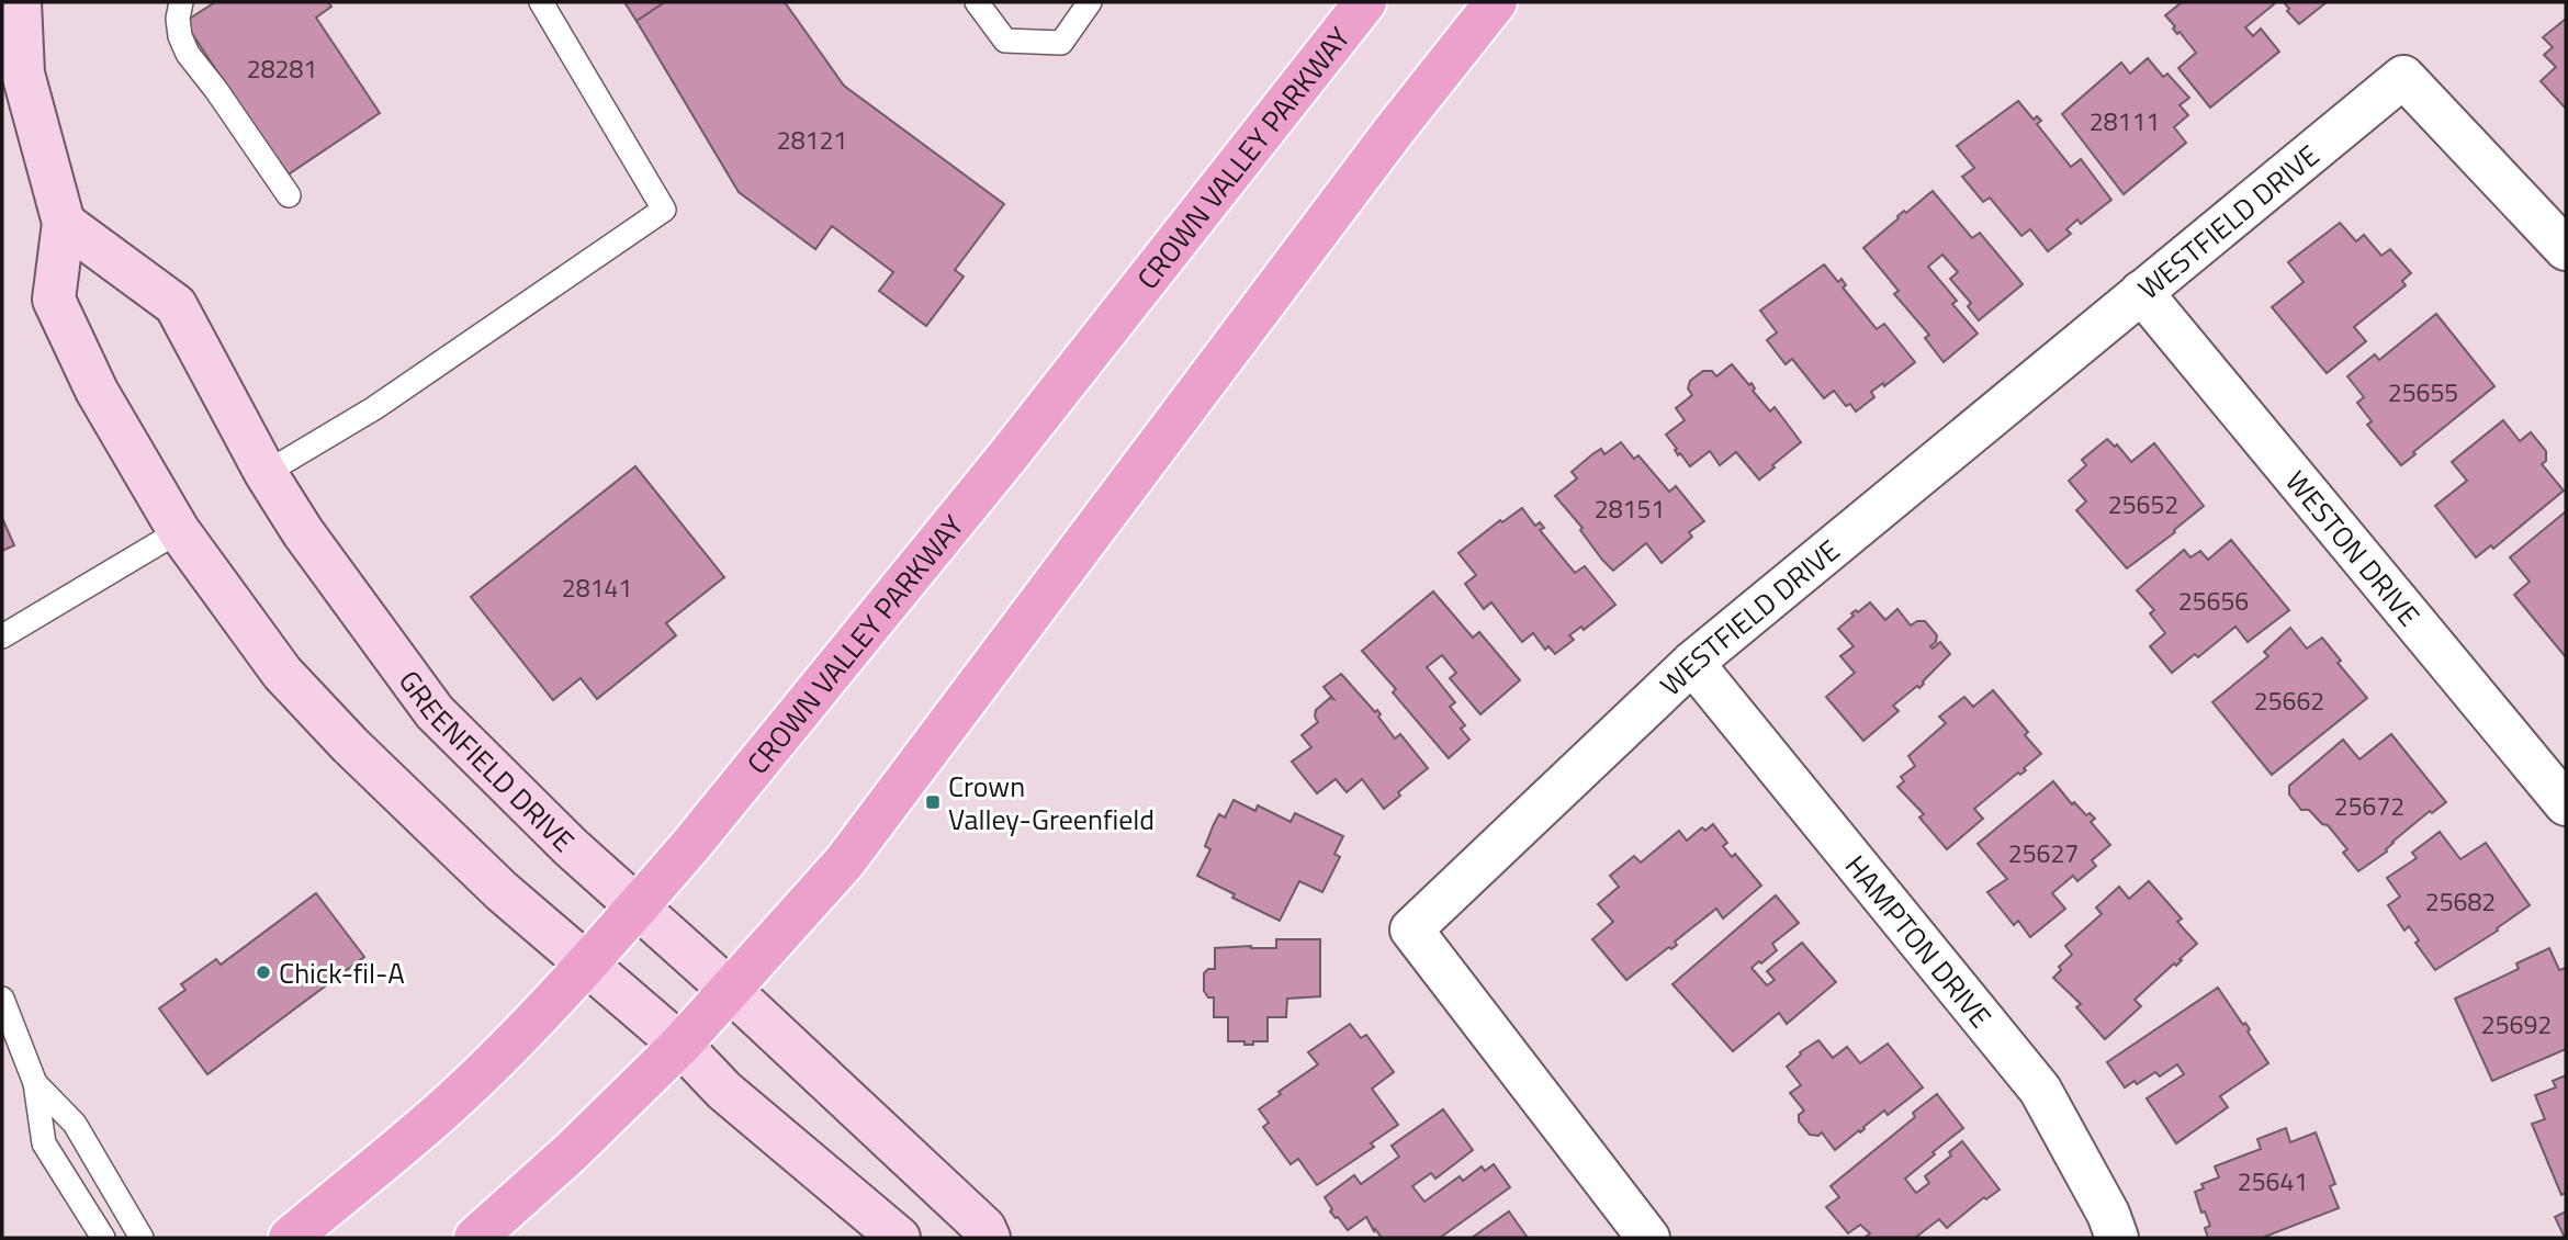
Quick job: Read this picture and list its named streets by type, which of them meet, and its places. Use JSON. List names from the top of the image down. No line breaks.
{"streets":{"main road":["CROWN VALLEY PARKWAY","GREENFIELD DRIVE"],"street":["WESTFIELD DRIVE","WESTON DRIVE","HAMPTON DRIVE"]},"crossings":[["CROWN VALLEY PARKWAY","GREENFIELD DRIVE"],["WESTFIELD DRIVE","WESTON DRIVE"],["WESTFIELD DRIVE","HAMPTON DRIVE"]],"places":{"transit":["Crown Valley-Greenfield"],"other":["Chick-fil-A"]},"house_numbers":["28281","28111","28121","25655","25652","28151","28141","25656","25662","25672","25627","25682","25692","25641"]}
